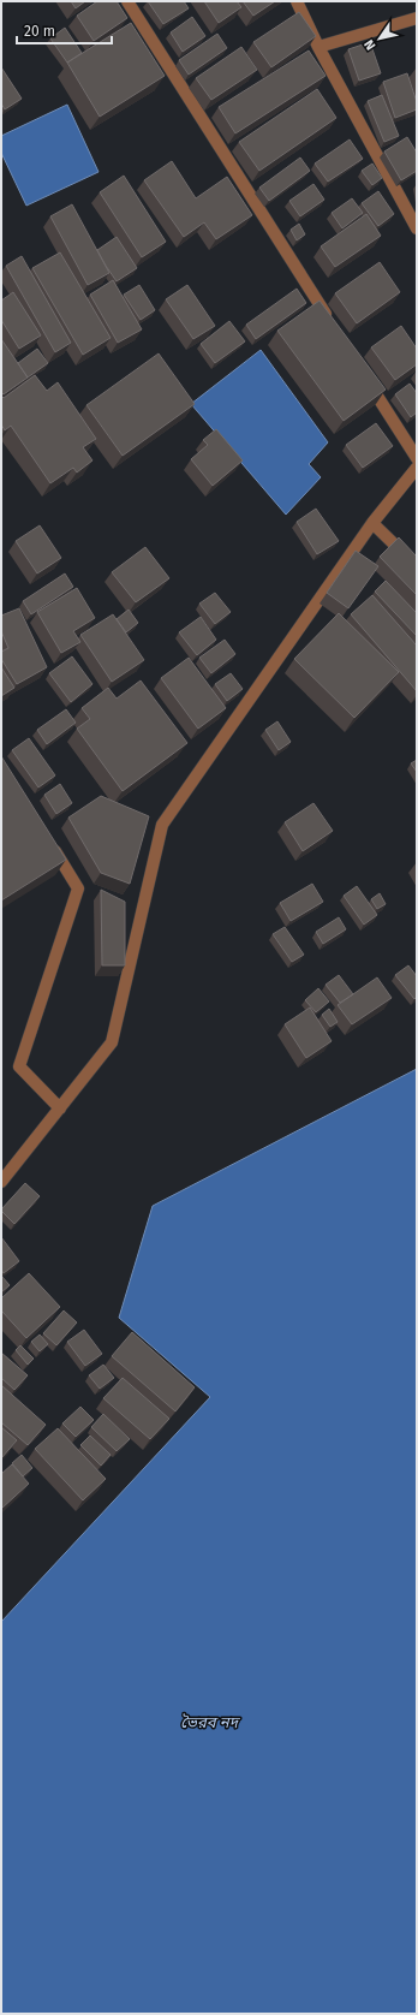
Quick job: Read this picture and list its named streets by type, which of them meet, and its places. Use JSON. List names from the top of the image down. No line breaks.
{"water":["ভৈরব নদ"],"scale_bar":"20 m","north":"bottom left"}
